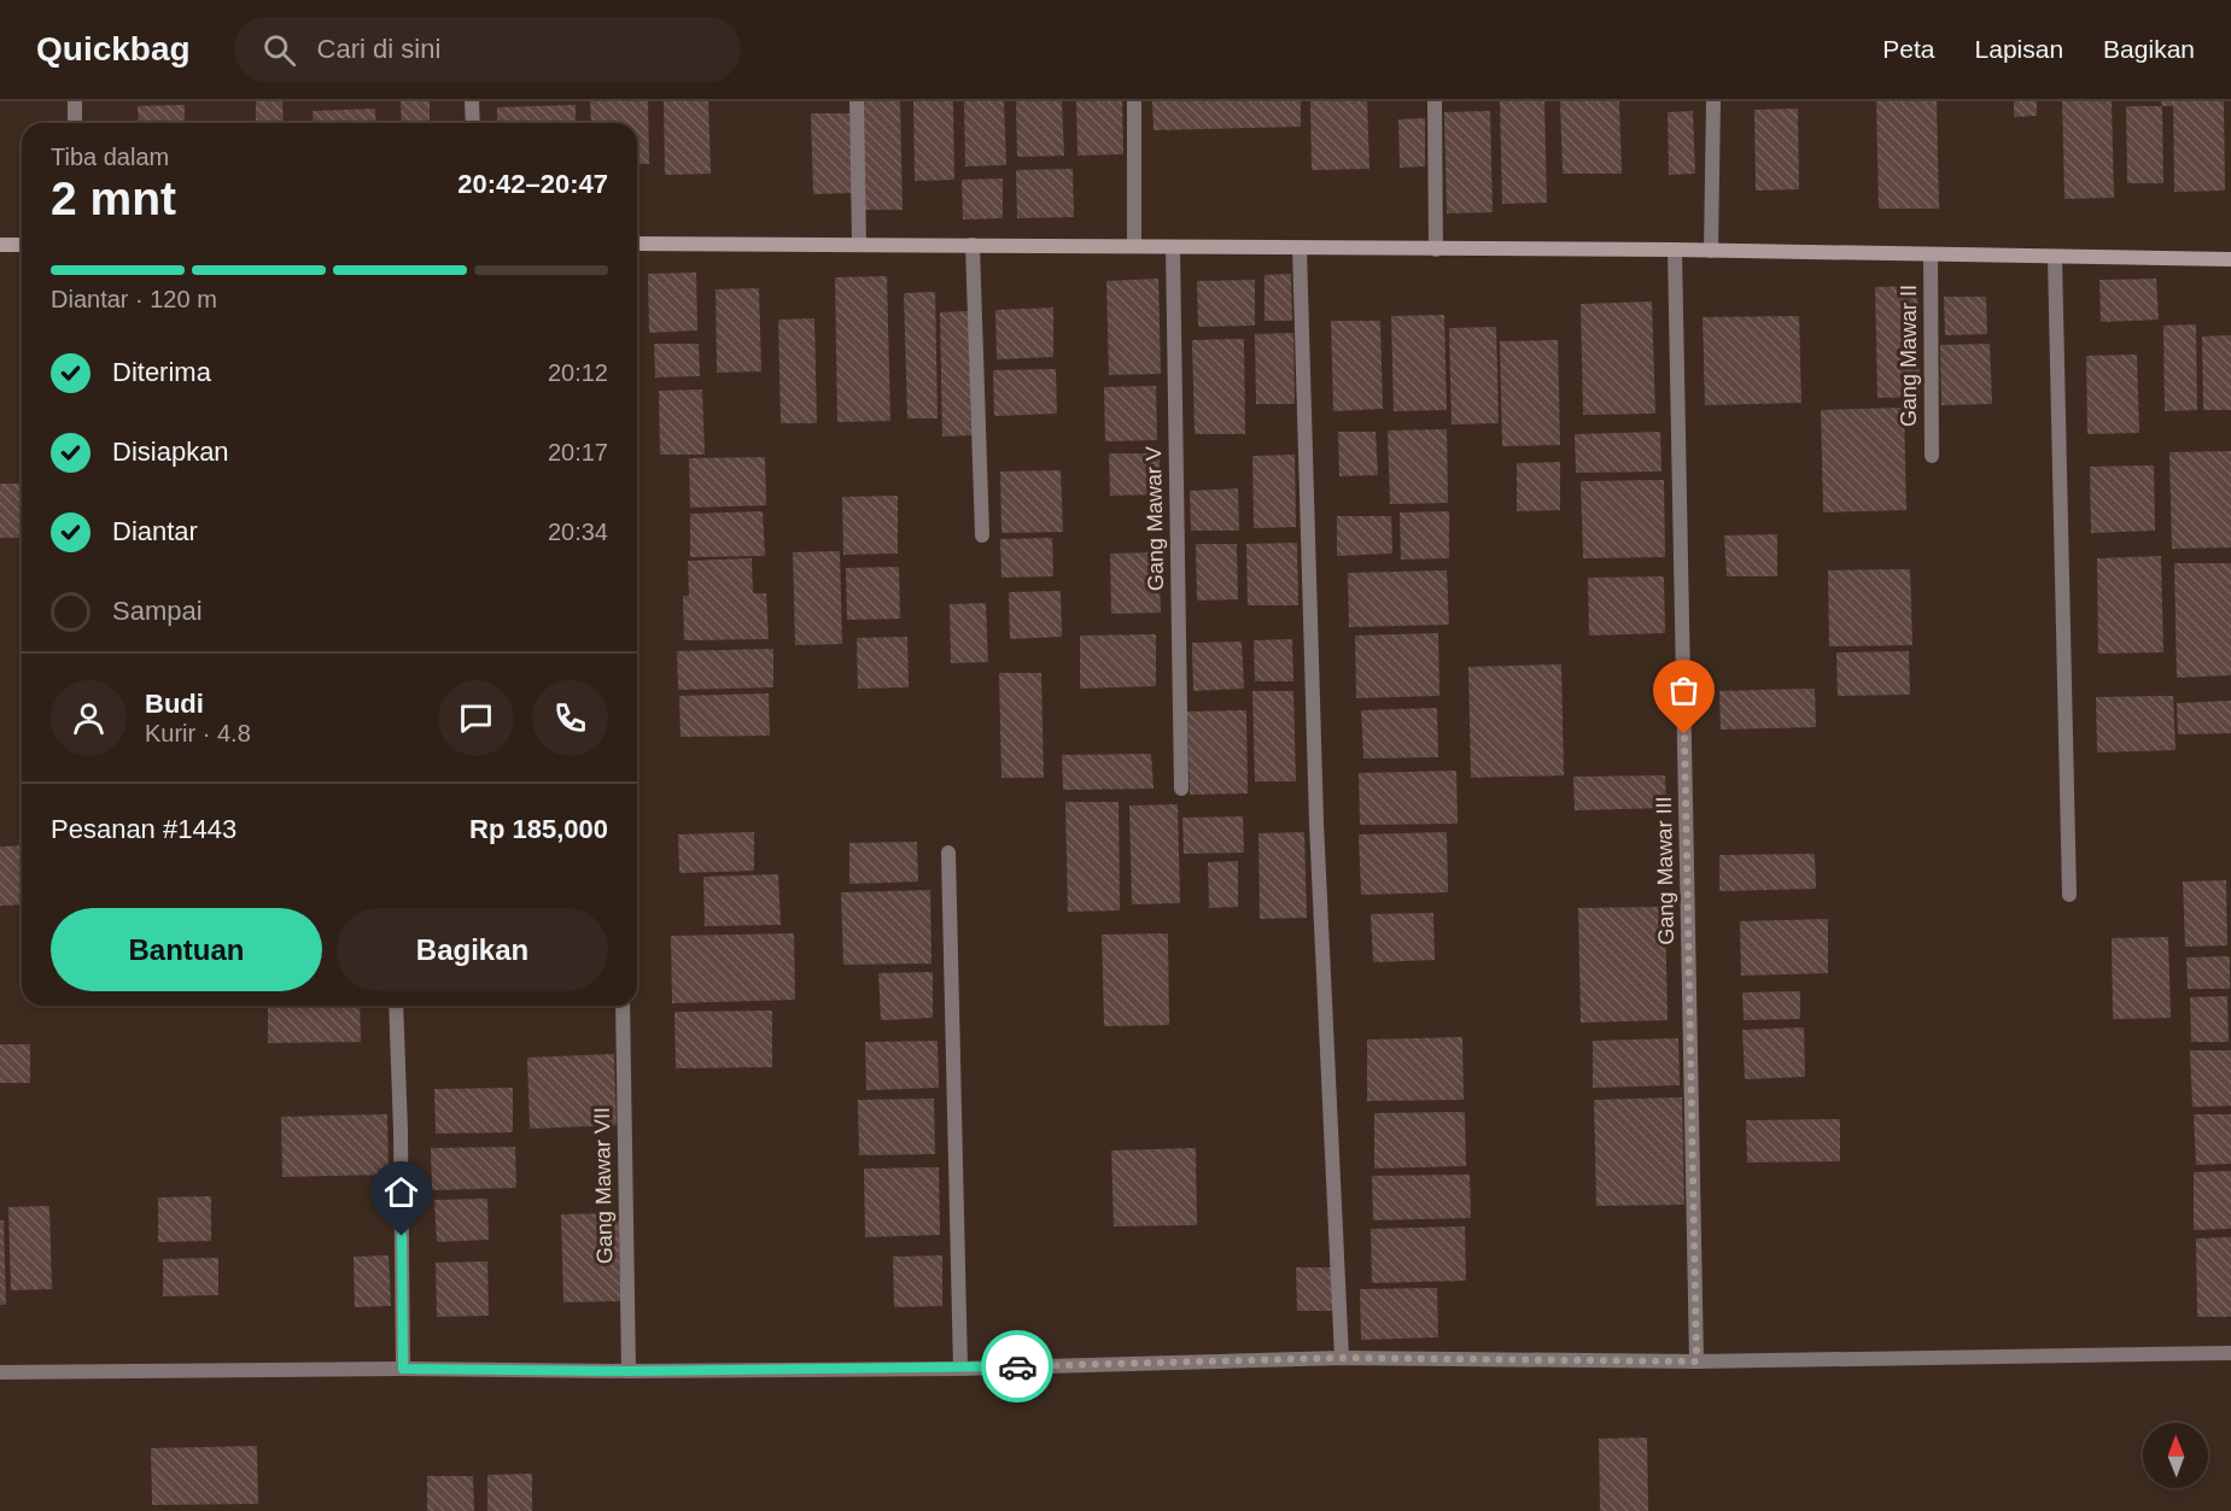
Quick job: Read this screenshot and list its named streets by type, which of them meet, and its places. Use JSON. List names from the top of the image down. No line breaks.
{"streets":{"street":["Gang Mawar II","Gang Mawar V","Gang Mawar III","Gang Mawar VII"]},"north":"top","page":{"header":"Quickbag","search":"Cari di sini","nav":["Peta","Lapisan","Bagikan"],"heading":["2 mnt","Tiba dalam","20:42–20:47"],"panel":["Budi","Kurir · 4.8","Pesanan #1443","Rp 185,000"],"bar":"Diantar · 120 m","list":[["Diterima","20:12"],["Disiapkan","20:17"],["Diantar","20:34"],"Sampai"],"buttons":["Bantuan","Bagikan"]}}
